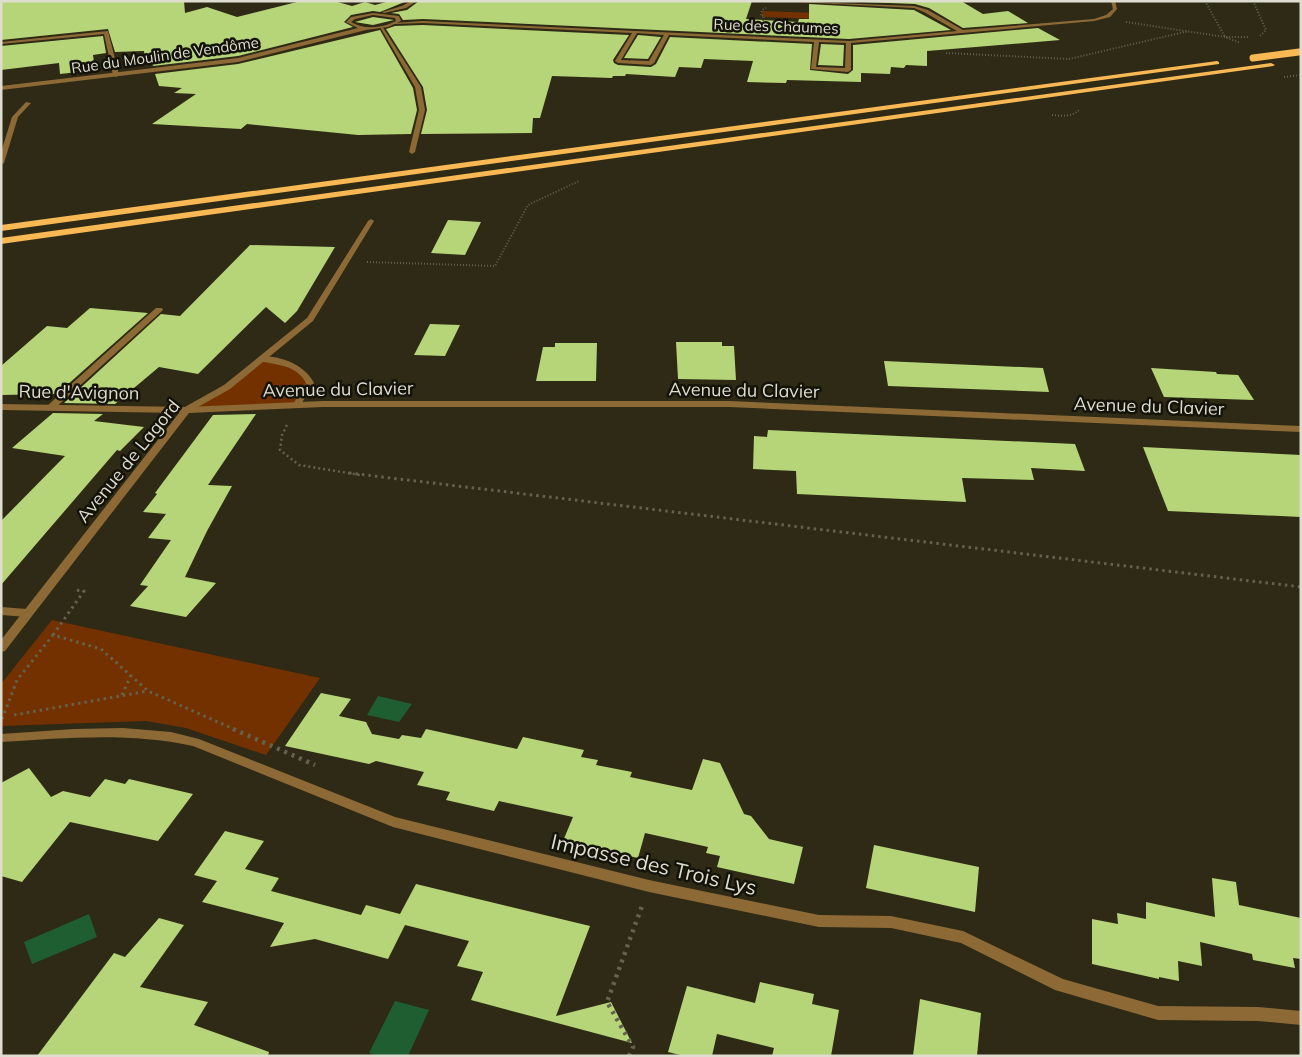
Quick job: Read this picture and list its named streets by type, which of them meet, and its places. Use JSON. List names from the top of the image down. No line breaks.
{"streets":{"street":["Rue des Chaumes","Rue du Moulin de Vendôme","Avenue du Clavier","Rue d'Avignon","Avenue de Lagord","Impasse des Trois Lys"]},"crossings":[["Avenue du Clavier","Rue d'Avignon"],["Avenue du Clavier","Avenue de Lagord"],["Rue d'Avignon","Avenue de Lagord"]]}
